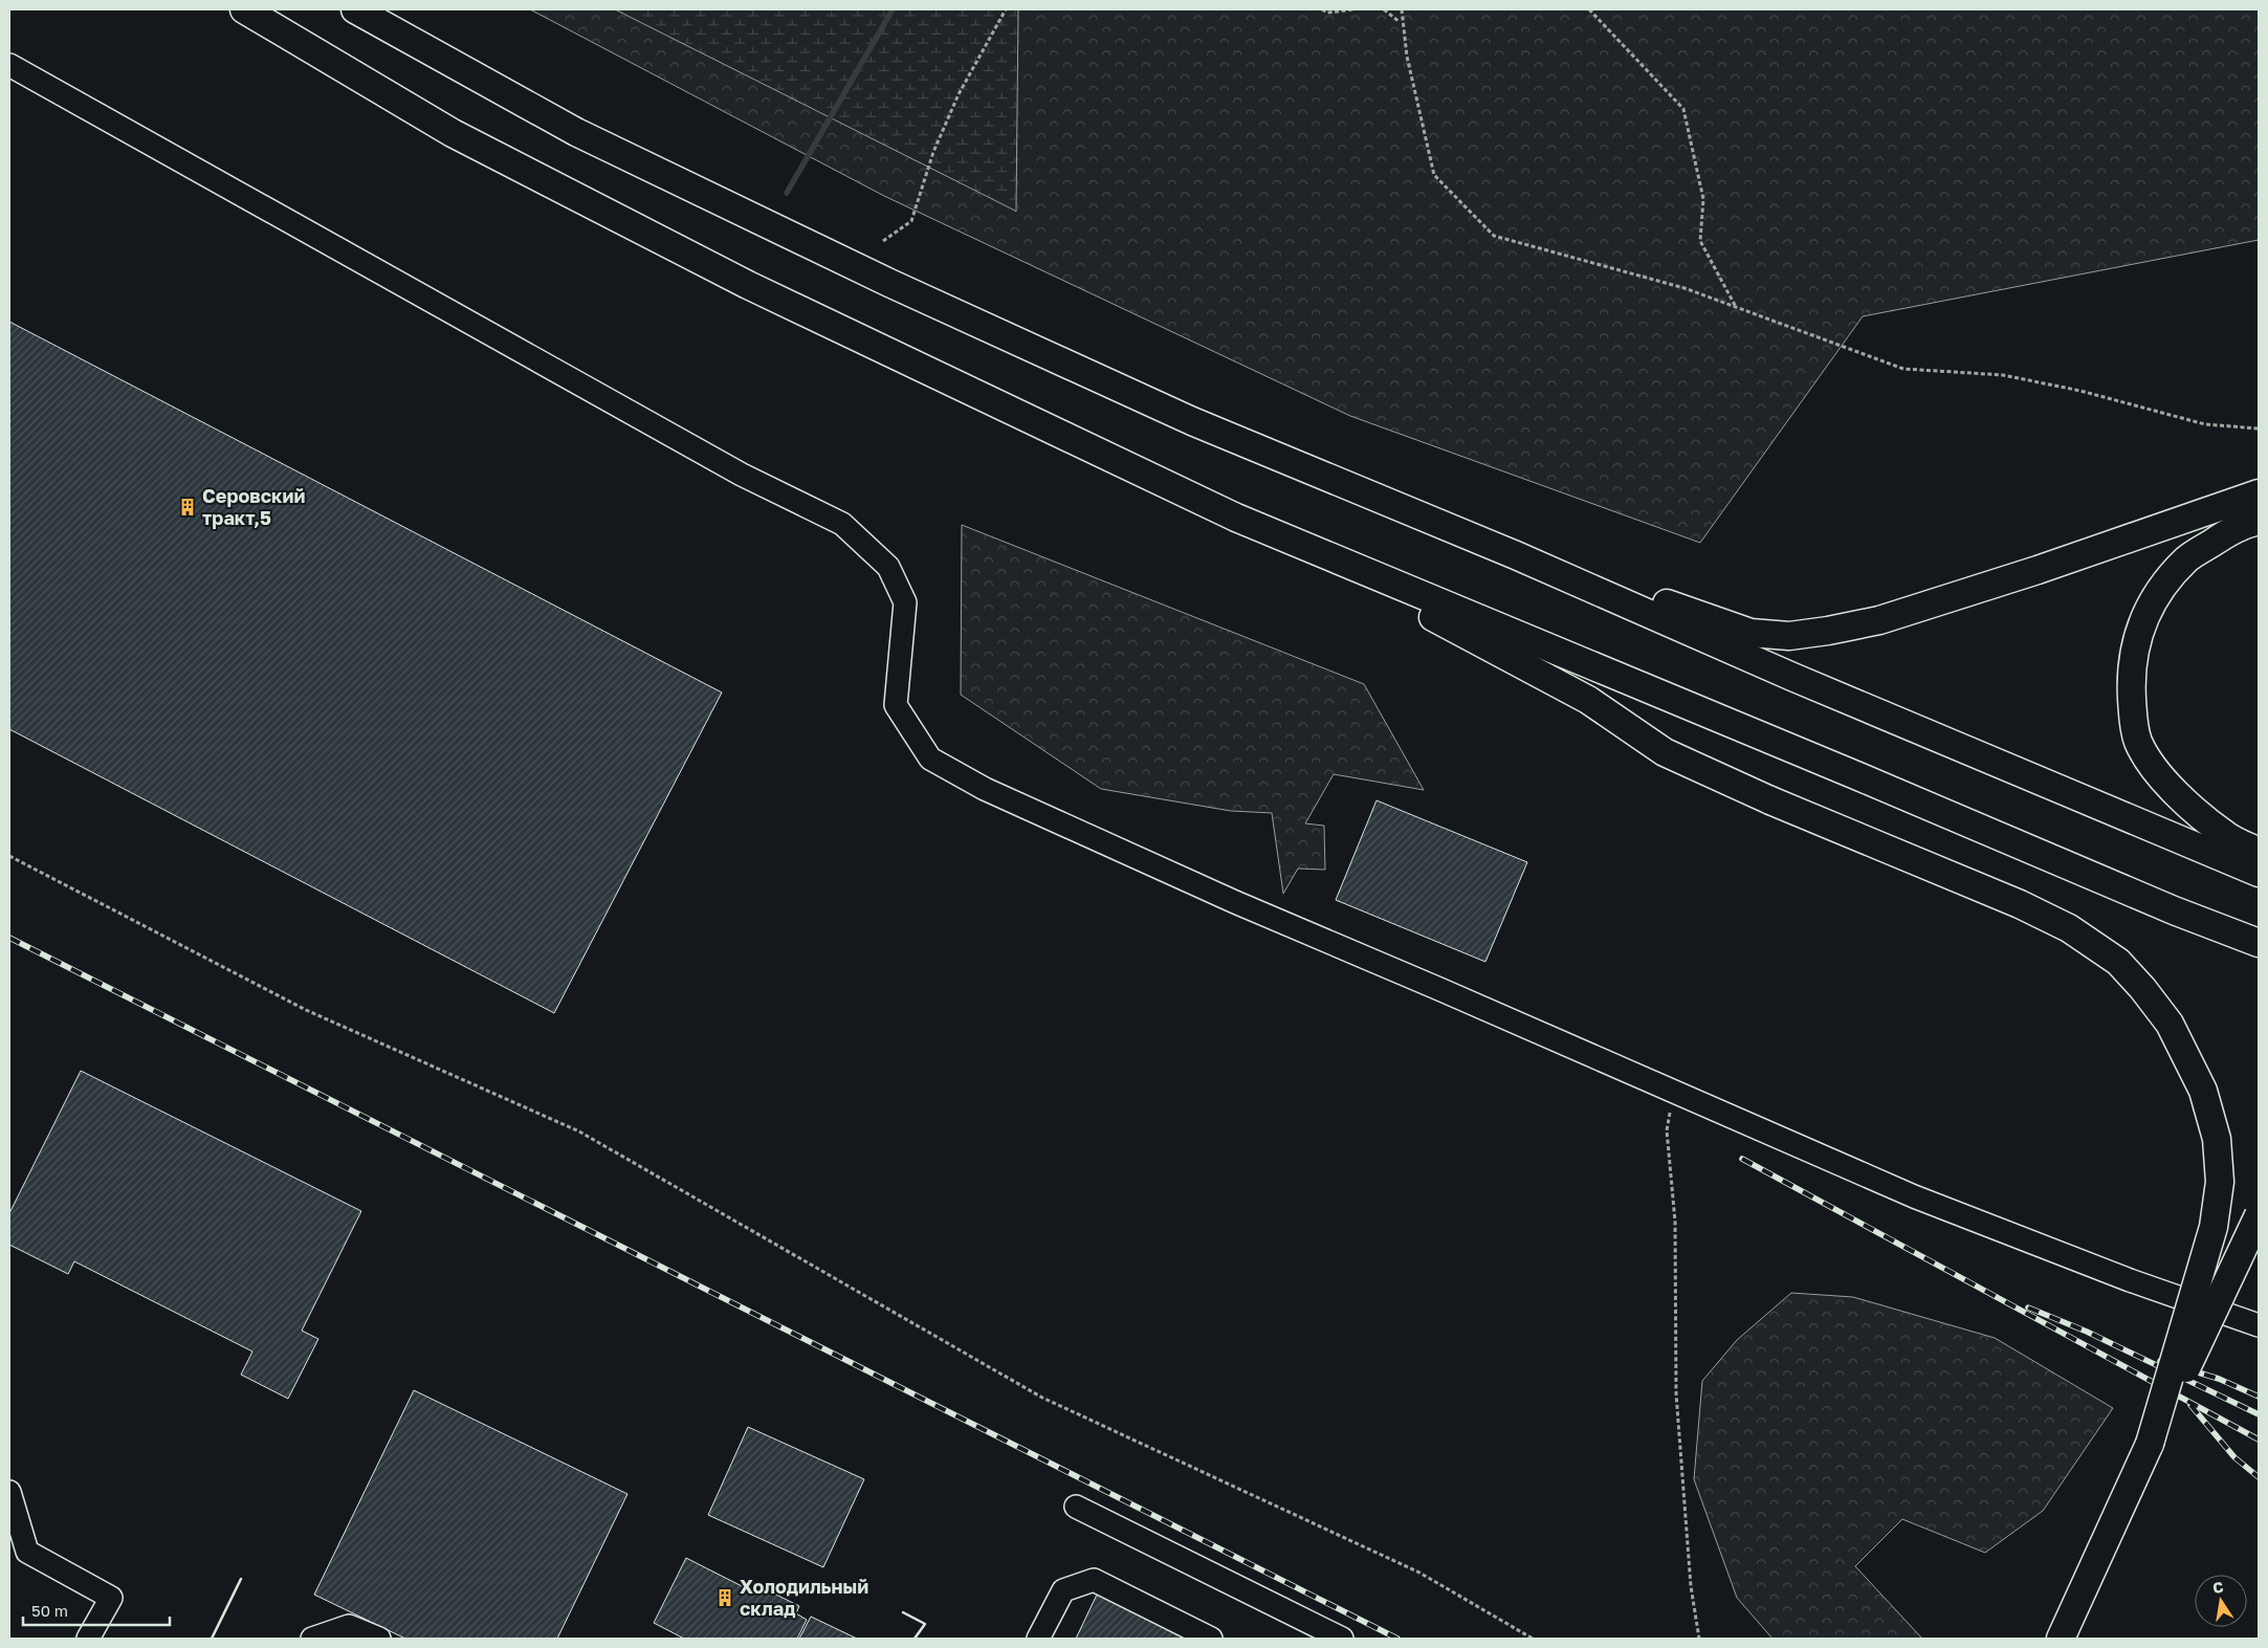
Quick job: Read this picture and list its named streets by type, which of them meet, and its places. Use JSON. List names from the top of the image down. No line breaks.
{"places":{"building":["Серовский тракт,5","Холодильный склад"]},"scale_bar":"50 m","north":"top"}
